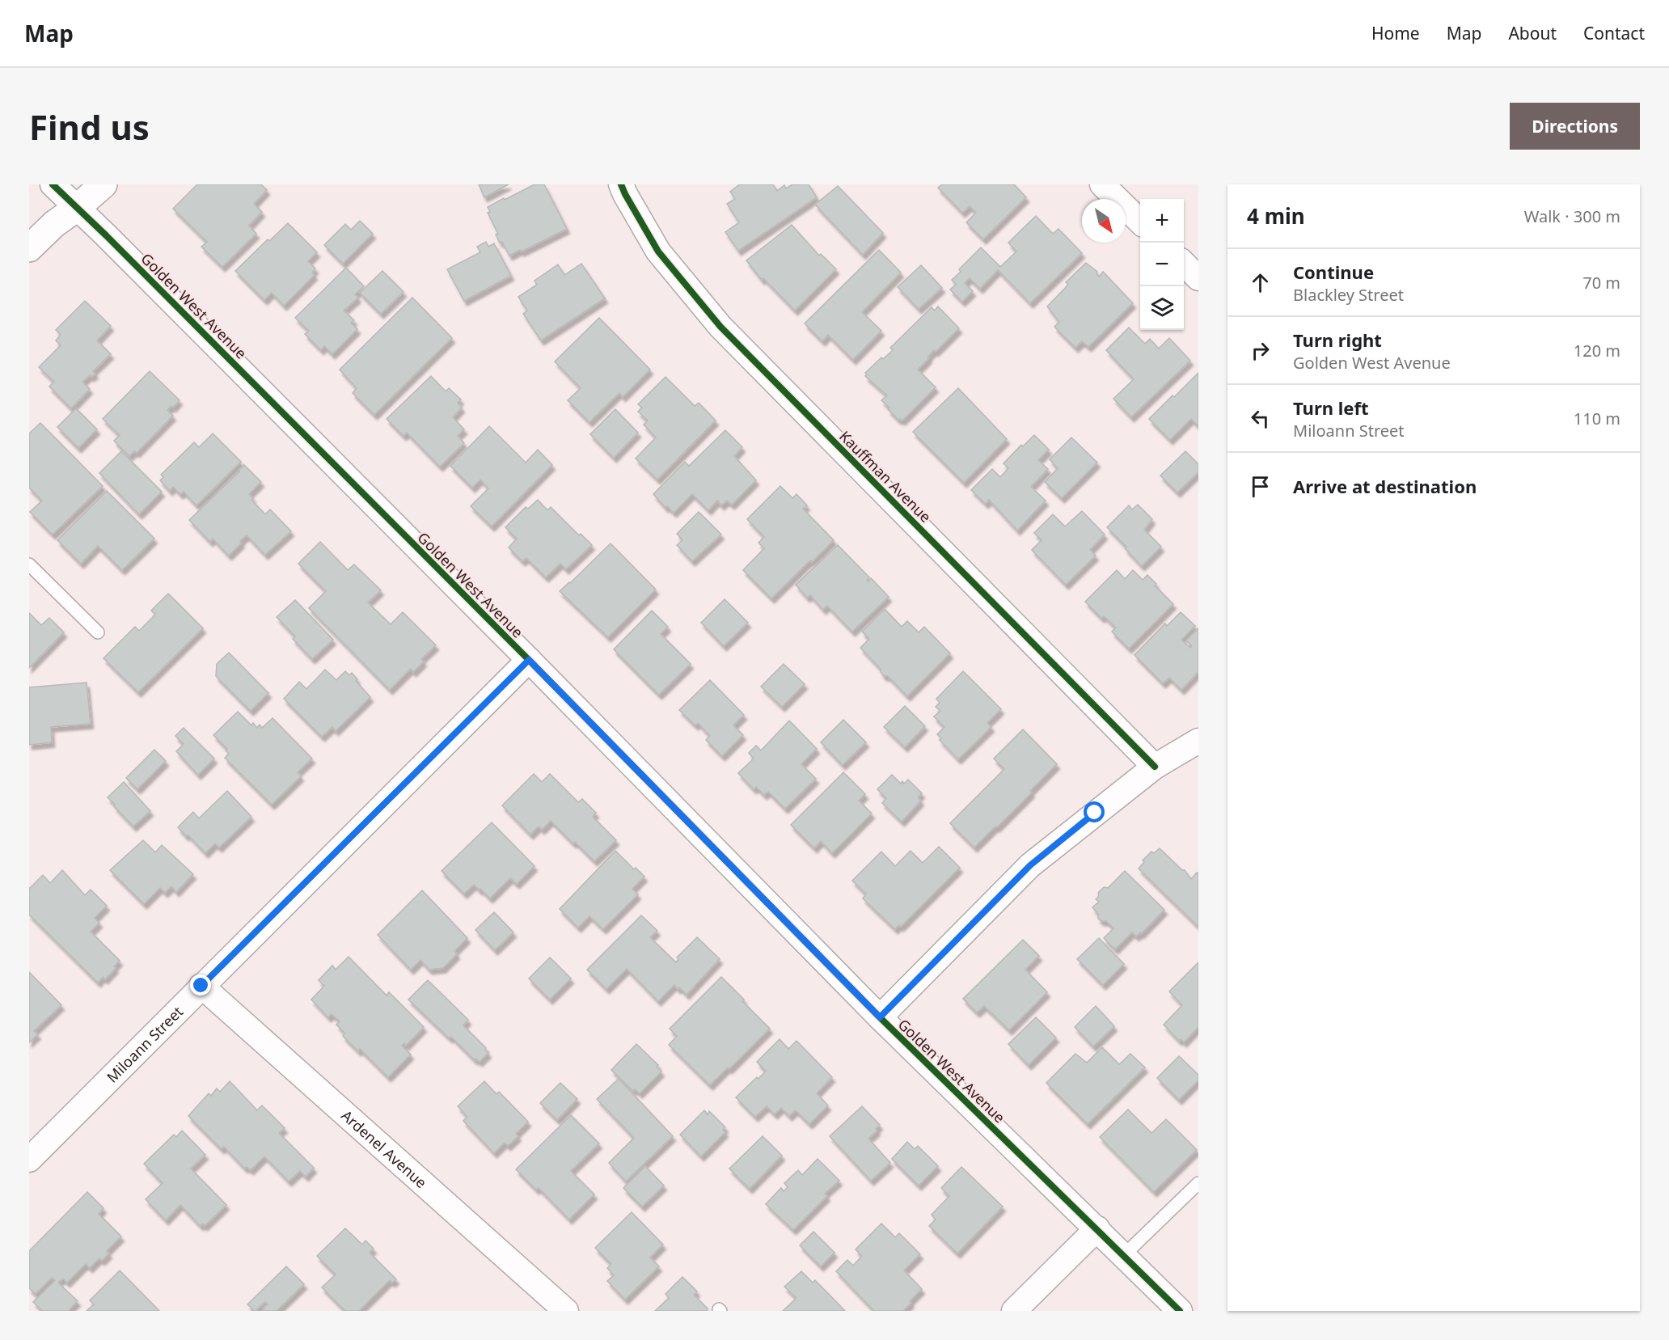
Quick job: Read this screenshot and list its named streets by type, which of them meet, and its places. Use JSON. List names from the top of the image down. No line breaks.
{"streets":{"street":["Golden West Avenue","Kauffman Avenue","Miloann Street","Ardenel Avenue"]},"crossings":[["Golden West Avenue","Miloann Street"],["Miloann Street","Ardenel Avenue"]],"north":"bottom right","page":{"header":"Map","nav":["Home","Map","About","Contact"],"buttons":"Directions","title":"Find us","heading":["4 min","Walk · 300 m"],"map_buttons":["+","−"],"list":[["Continue","Blackley Street","70 m"],["Turn right","Golden West Avenue","120 m"],["Turn left","Miloann Street","110 m"],"Arrive at destination"]}}
